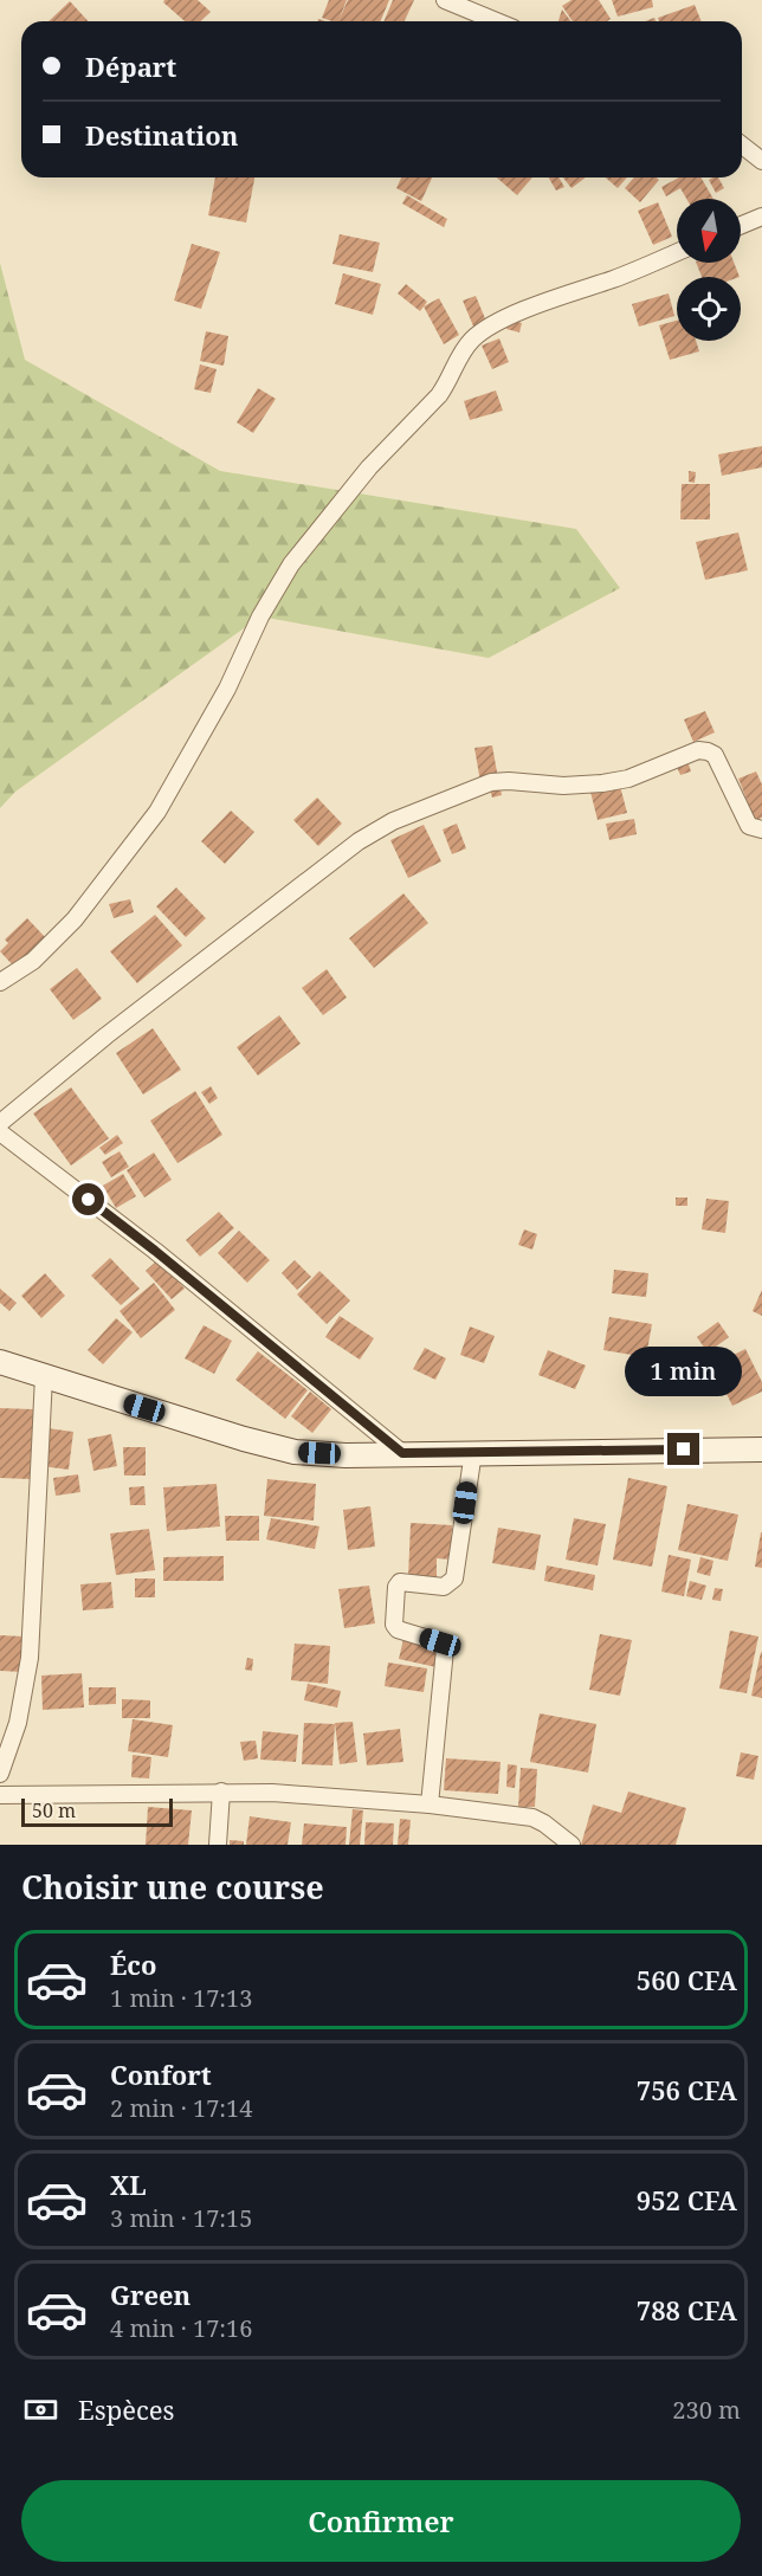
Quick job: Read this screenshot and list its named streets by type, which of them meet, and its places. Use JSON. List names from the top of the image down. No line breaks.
{"scale_bar":"50 m","north":"bottom","page":{"banner":["Départ","Destination"],"bubble":"1 min","scale":"50 m","heading":"Choisir une course","list":[{"name":"Éco","note":"1 min · 17:13","value":"560 CFA"},{"name":"Confort","note":"2 min · 17:14","value":"756 CFA"},{"name":"XL","note":"3 min · 17:15","value":"952 CFA"},{"name":"Green","note":"4 min · 17:16","value":"788 CFA"}],"pay":["Espèces","230 m"],"buttons":"Confirmer"}}
